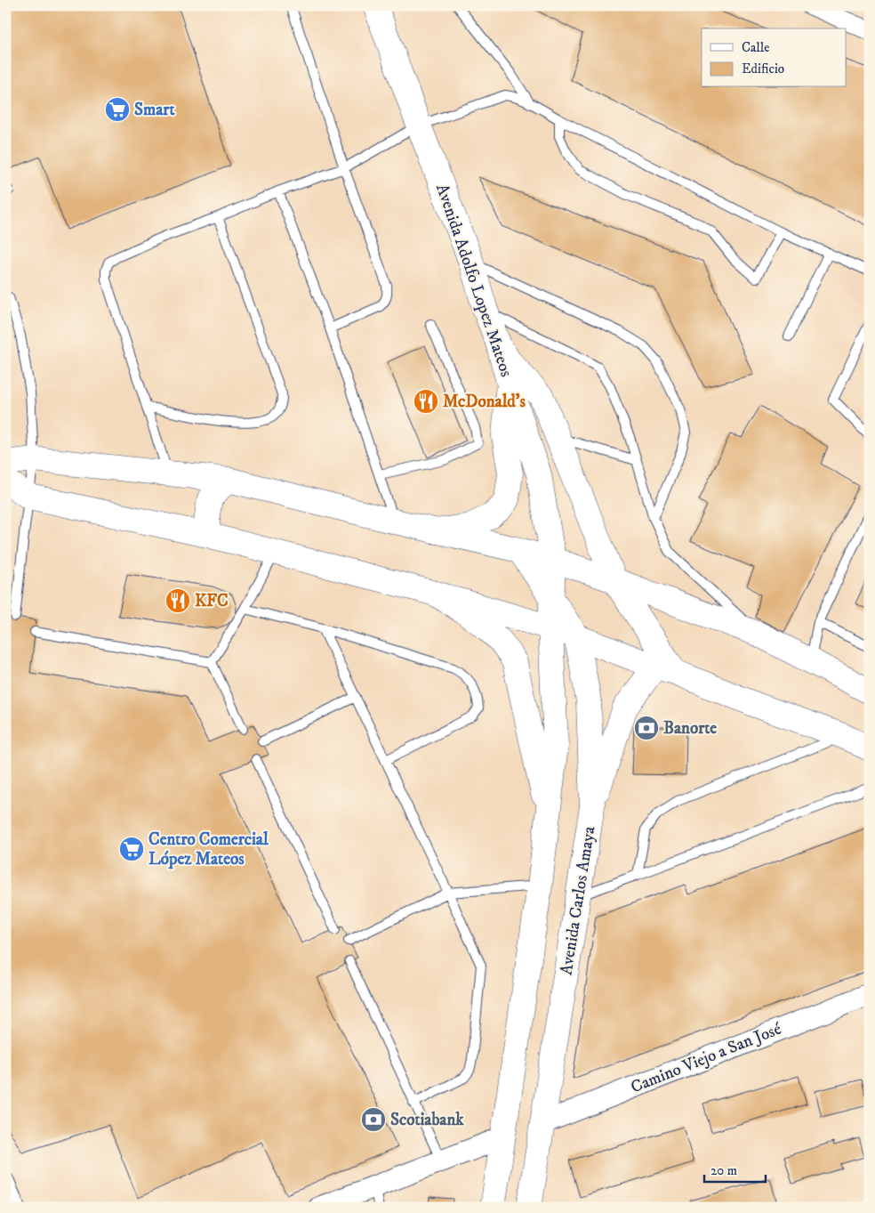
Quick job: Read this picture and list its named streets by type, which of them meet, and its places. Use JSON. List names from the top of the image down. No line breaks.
{"streets":{"main road":["Avenida Adolfo Lopez Mateos","Avenida Carlos Amaya"],"street":["Camino Viejo a San José"]},"crossings":[["Avenida Carlos Amaya","Camino Viejo a San José"]],"places":{"supermarket":["Smart","Centro Comercial López Mateos"],"restaurant":["McDonald's","KFC"],"bank":["Banorte","Scotiabank"]},"legend":["Calle","Edificio"],"scale_bar":"20 m"}
